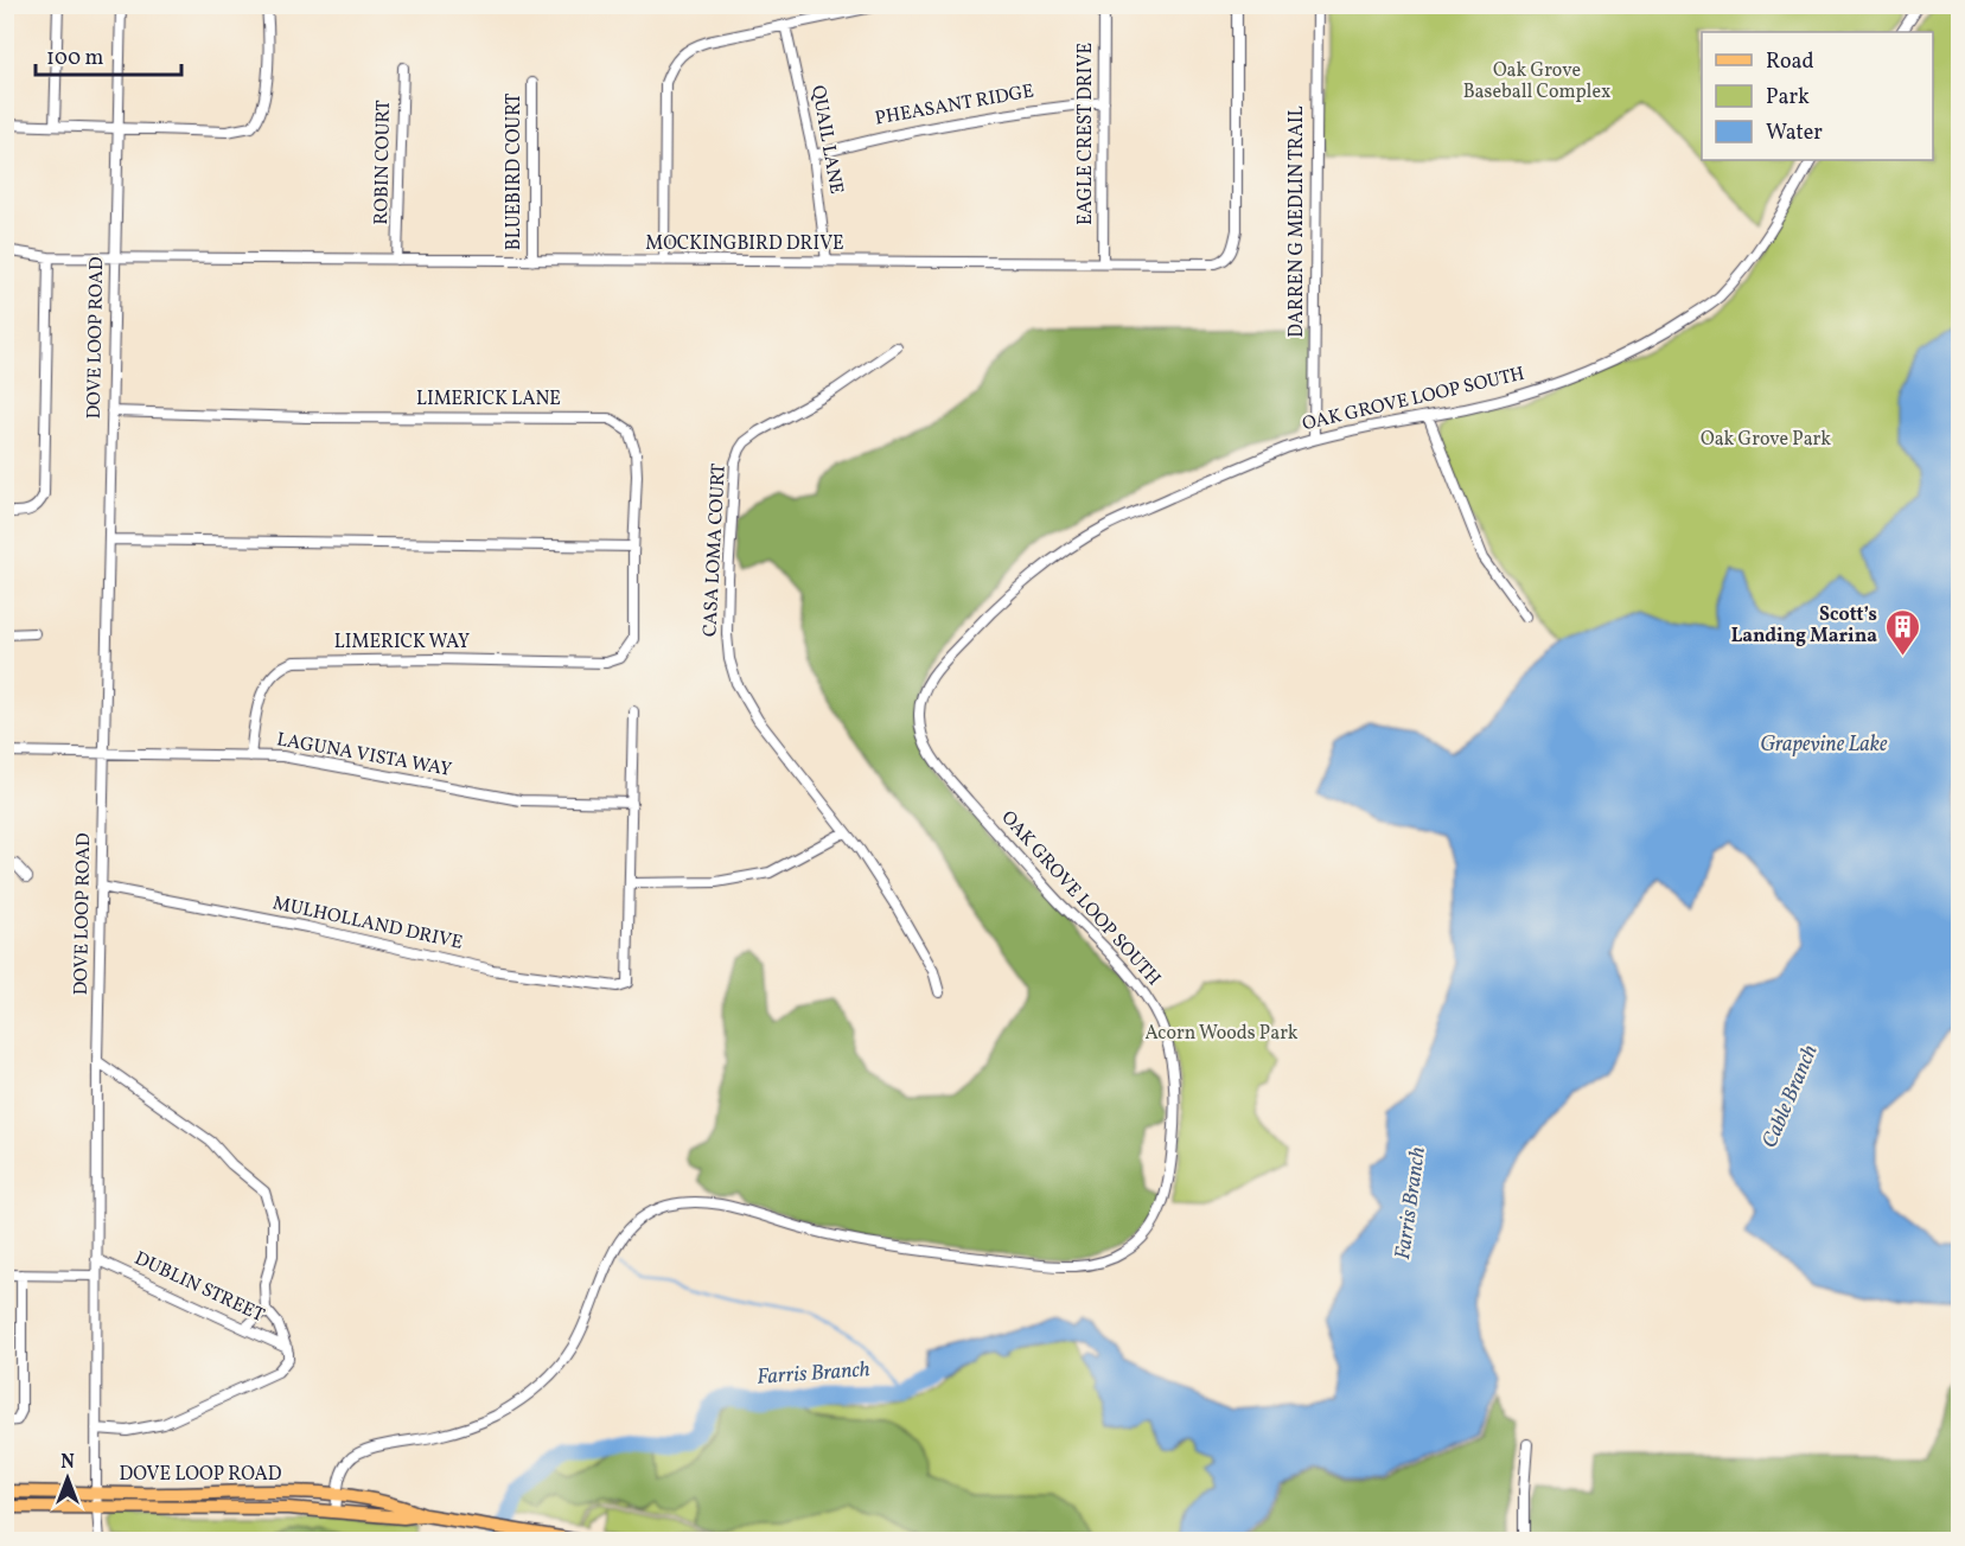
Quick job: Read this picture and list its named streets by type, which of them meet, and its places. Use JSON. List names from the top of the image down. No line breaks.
{"streets":{"main road":["DOVE LOOP ROAD"],"street":["PHEASANT RIDGE","EAGLE CREST DRIVE","QUAIL LANE","ROBIN COURT","BLUEBIRD COURT","DARREN G MEDLIN TRAIL","MOCKINGBIRD DRIVE","LIMERICK LANE","OAK GROVE LOOP SOUTH","CASA LOMA COURT","LIMERICK WAY","LAGUNA VISTA WAY","MULHOLLAND DRIVE","DUBLIN STREET"]},"crossings":[["PHEASANT RIDGE","EAGLE CREST DRIVE"],["PHEASANT RIDGE","QUAIL LANE"],["EAGLE CREST DRIVE","MOCKINGBIRD DRIVE"],["QUAIL LANE","MOCKINGBIRD DRIVE"],["ROBIN COURT","MOCKINGBIRD DRIVE"],["BLUEBIRD COURT","MOCKINGBIRD DRIVE"],["DARREN G MEDLIN TRAIL","OAK GROVE LOOP SOUTH"],["MOCKINGBIRD DRIVE","DOVE LOOP ROAD"],["DOVE LOOP ROAD","LIMERICK LANE"],["DOVE LOOP ROAD","OAK GROVE LOOP SOUTH"],["DOVE LOOP ROAD","LAGUNA VISTA WAY"],["DOVE LOOP ROAD","MULHOLLAND DRIVE"],["DOVE LOOP ROAD","DUBLIN STREET"],["LIMERICK LANE","LIMERICK WAY"],["LIMERICK WAY","LAGUNA VISTA WAY"]],"water":["Grapevine Lake","Cable Branch","Farris Branch"],"parks":["Oak Grove Baseball Complex","Oak Grove Park","Acorn Woods Park"],"places":{"building":["Scott’s Landing Marina"]},"legend":["Road","Park","Water"],"scale_bar":"100 m","north":"top"}
